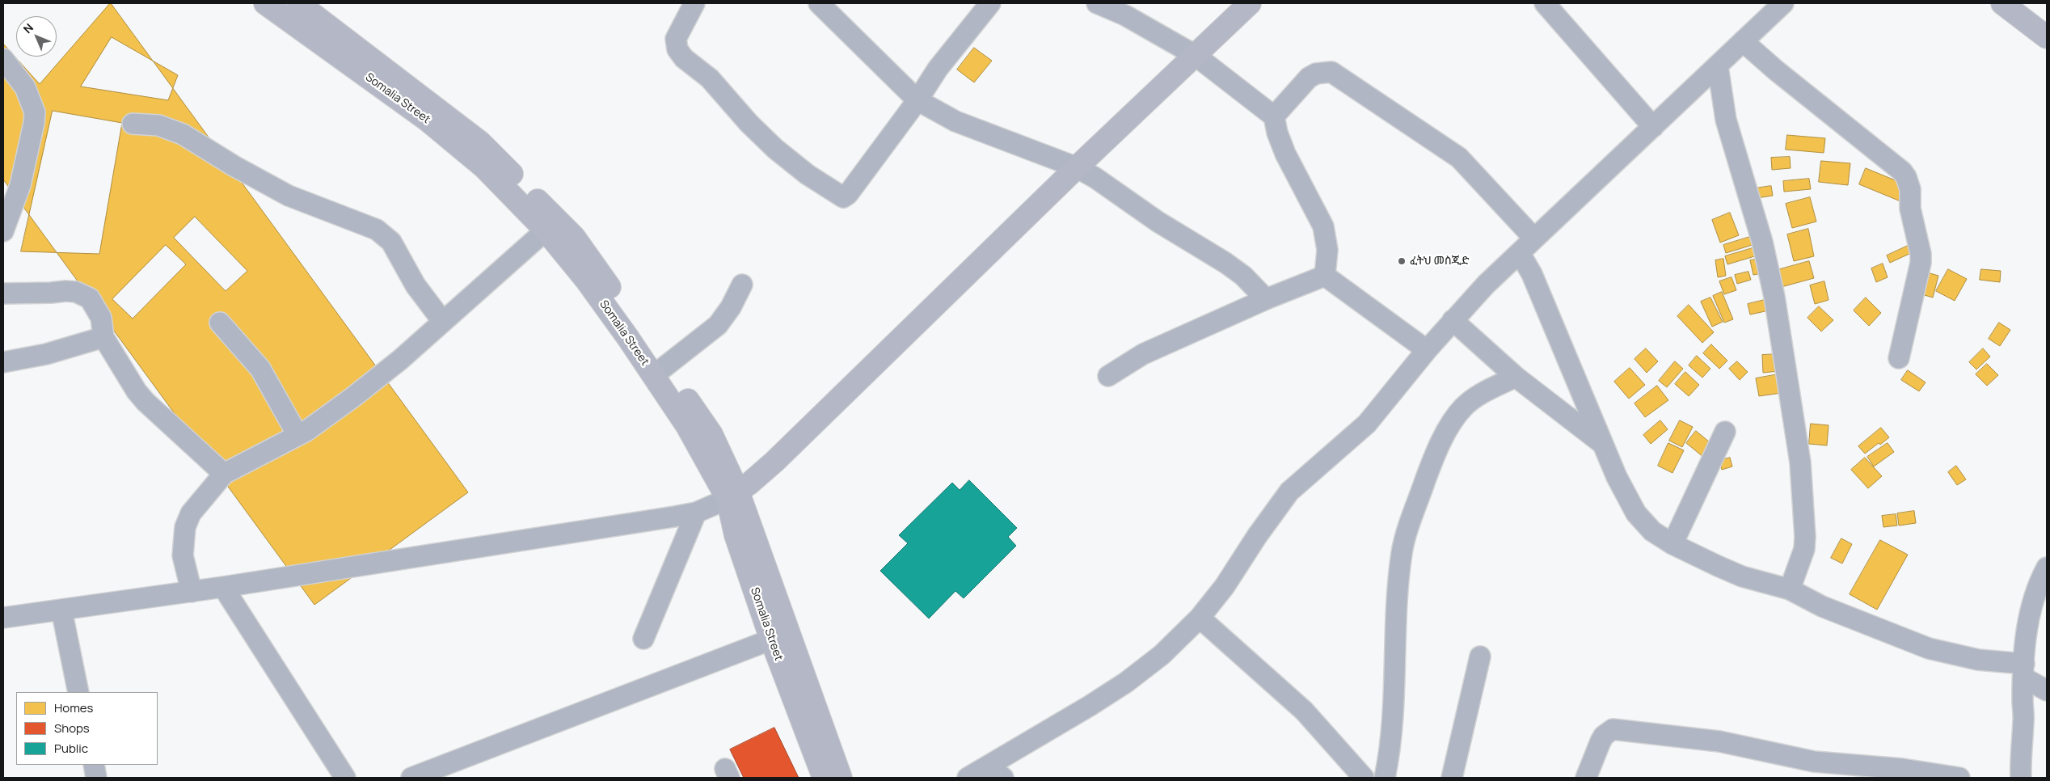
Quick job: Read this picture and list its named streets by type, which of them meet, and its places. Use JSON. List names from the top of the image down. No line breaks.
{"streets":{"main road":["Somalia Street"]},"places":["ፈትህ መስጂድ"],"legend":["Homes","Shops","Public"],"north":"top left"}
